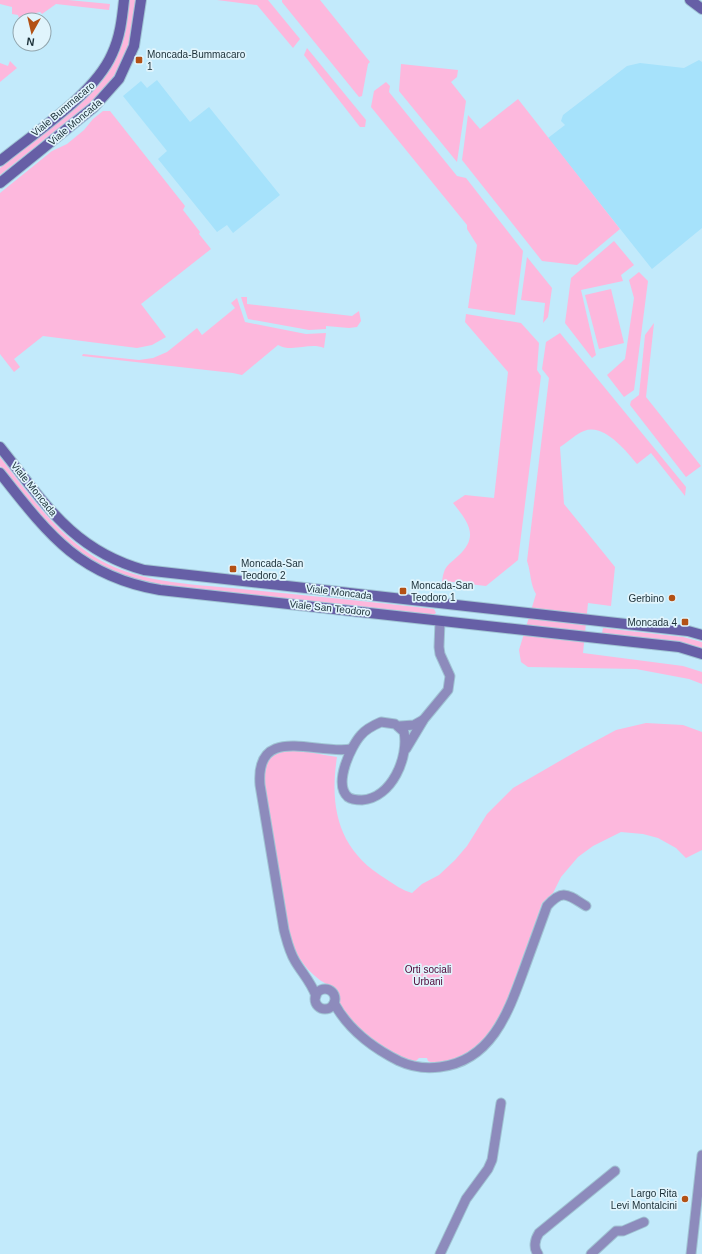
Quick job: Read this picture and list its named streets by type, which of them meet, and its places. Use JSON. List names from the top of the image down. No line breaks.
{"streets":{"main road":["Viale Bummacaro","Viale Moncada","Viale San Teodoro"]},"parks":["Orti sociali Urbani"],"places":{"transit":["Moncada-Bummacaro 1","Moncada-San Teodoro 2","Moncada-San Teodoro 1","Moncada 4"],"other":["Gerbino","Largo Rita Levi Montalcini"]},"north":"bottom"}
